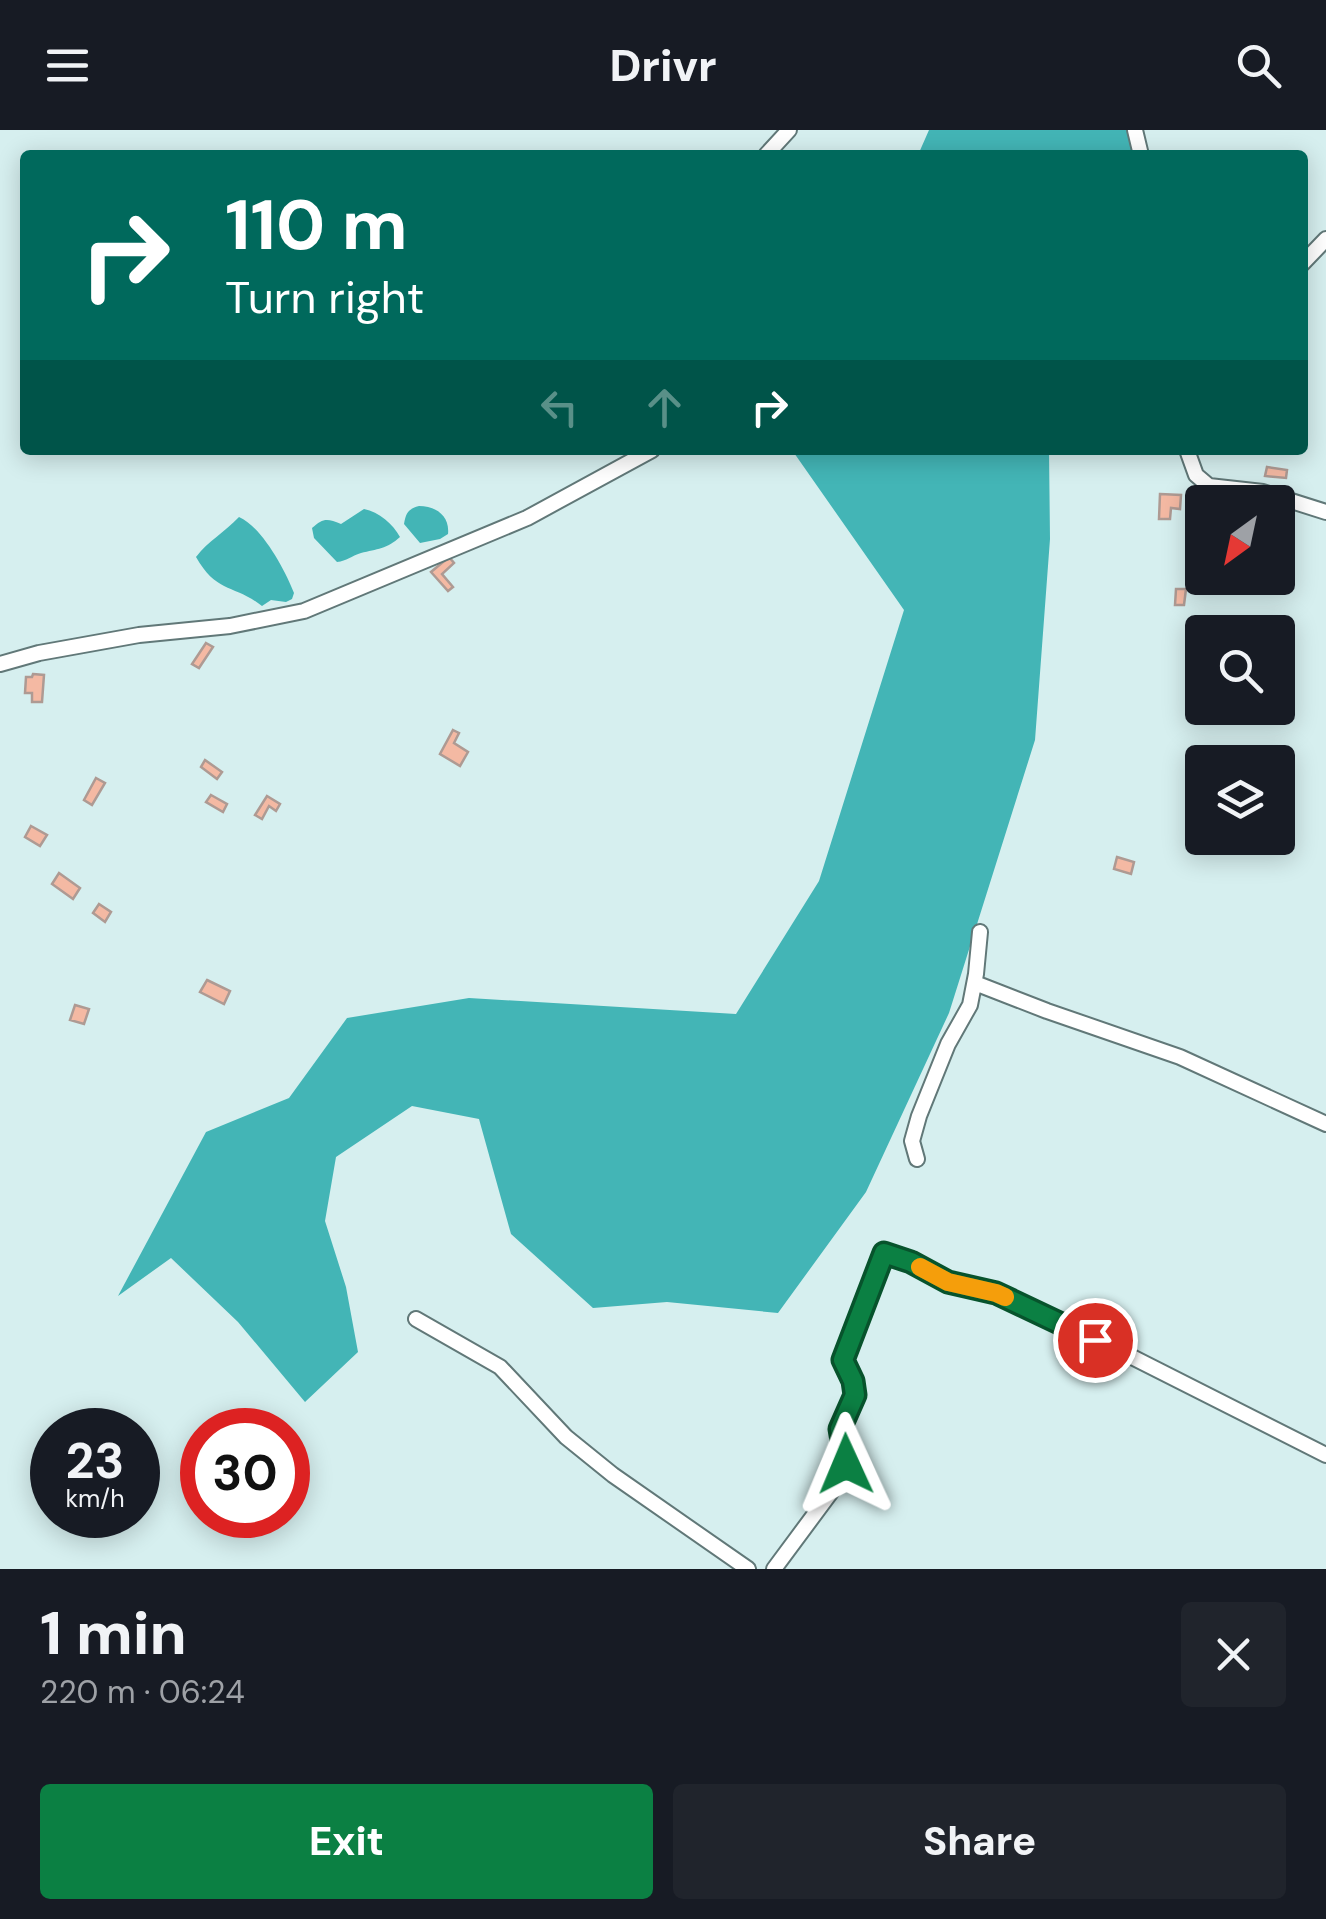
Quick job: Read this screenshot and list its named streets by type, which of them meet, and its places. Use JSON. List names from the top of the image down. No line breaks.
{"north":"bottom left","page":{"header":"Drivr","turn":["110 m","Turn right"],"speed":"23 km/h","limit":"30","heading":["1 min","220 m · 06:24"],"buttons":["Exit","Share"]}}
